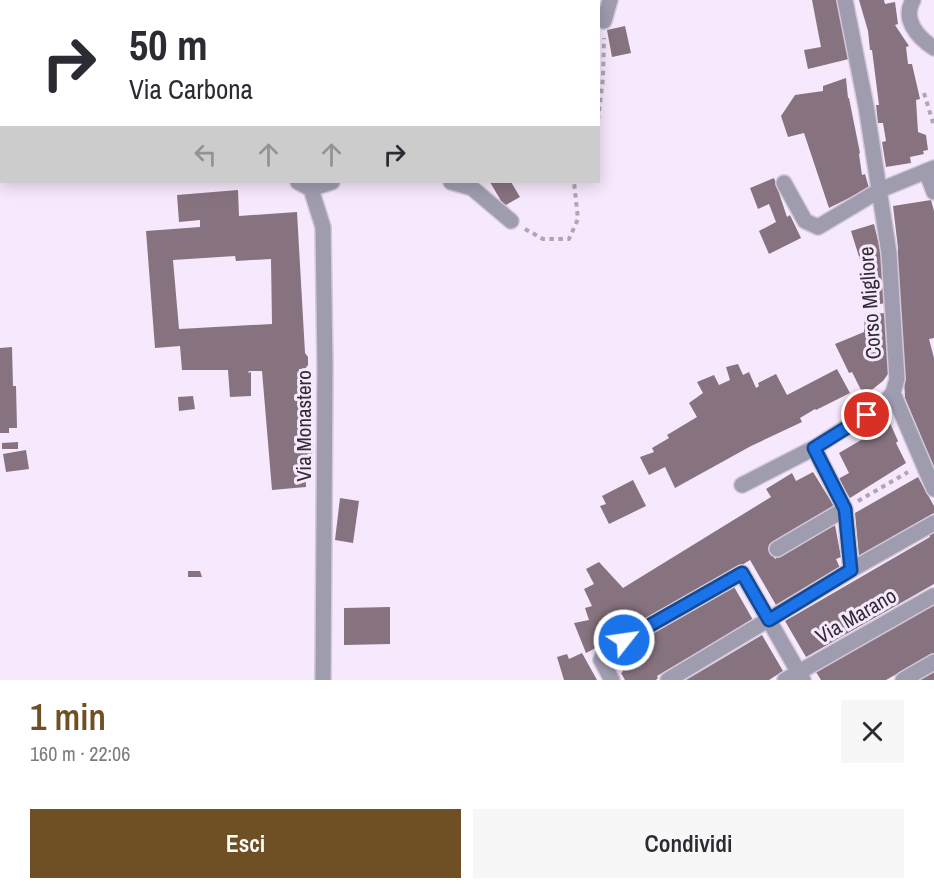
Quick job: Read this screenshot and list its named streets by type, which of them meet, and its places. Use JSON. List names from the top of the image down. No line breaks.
{"streets":{"street":["Corso Migliore","Via Monastero","Via Marano"]},"page":{"turn":["50 m","Via Carbona"],"heading":["1 min","160 m · 22:06"],"buttons":["Esci","Condividi"]}}
